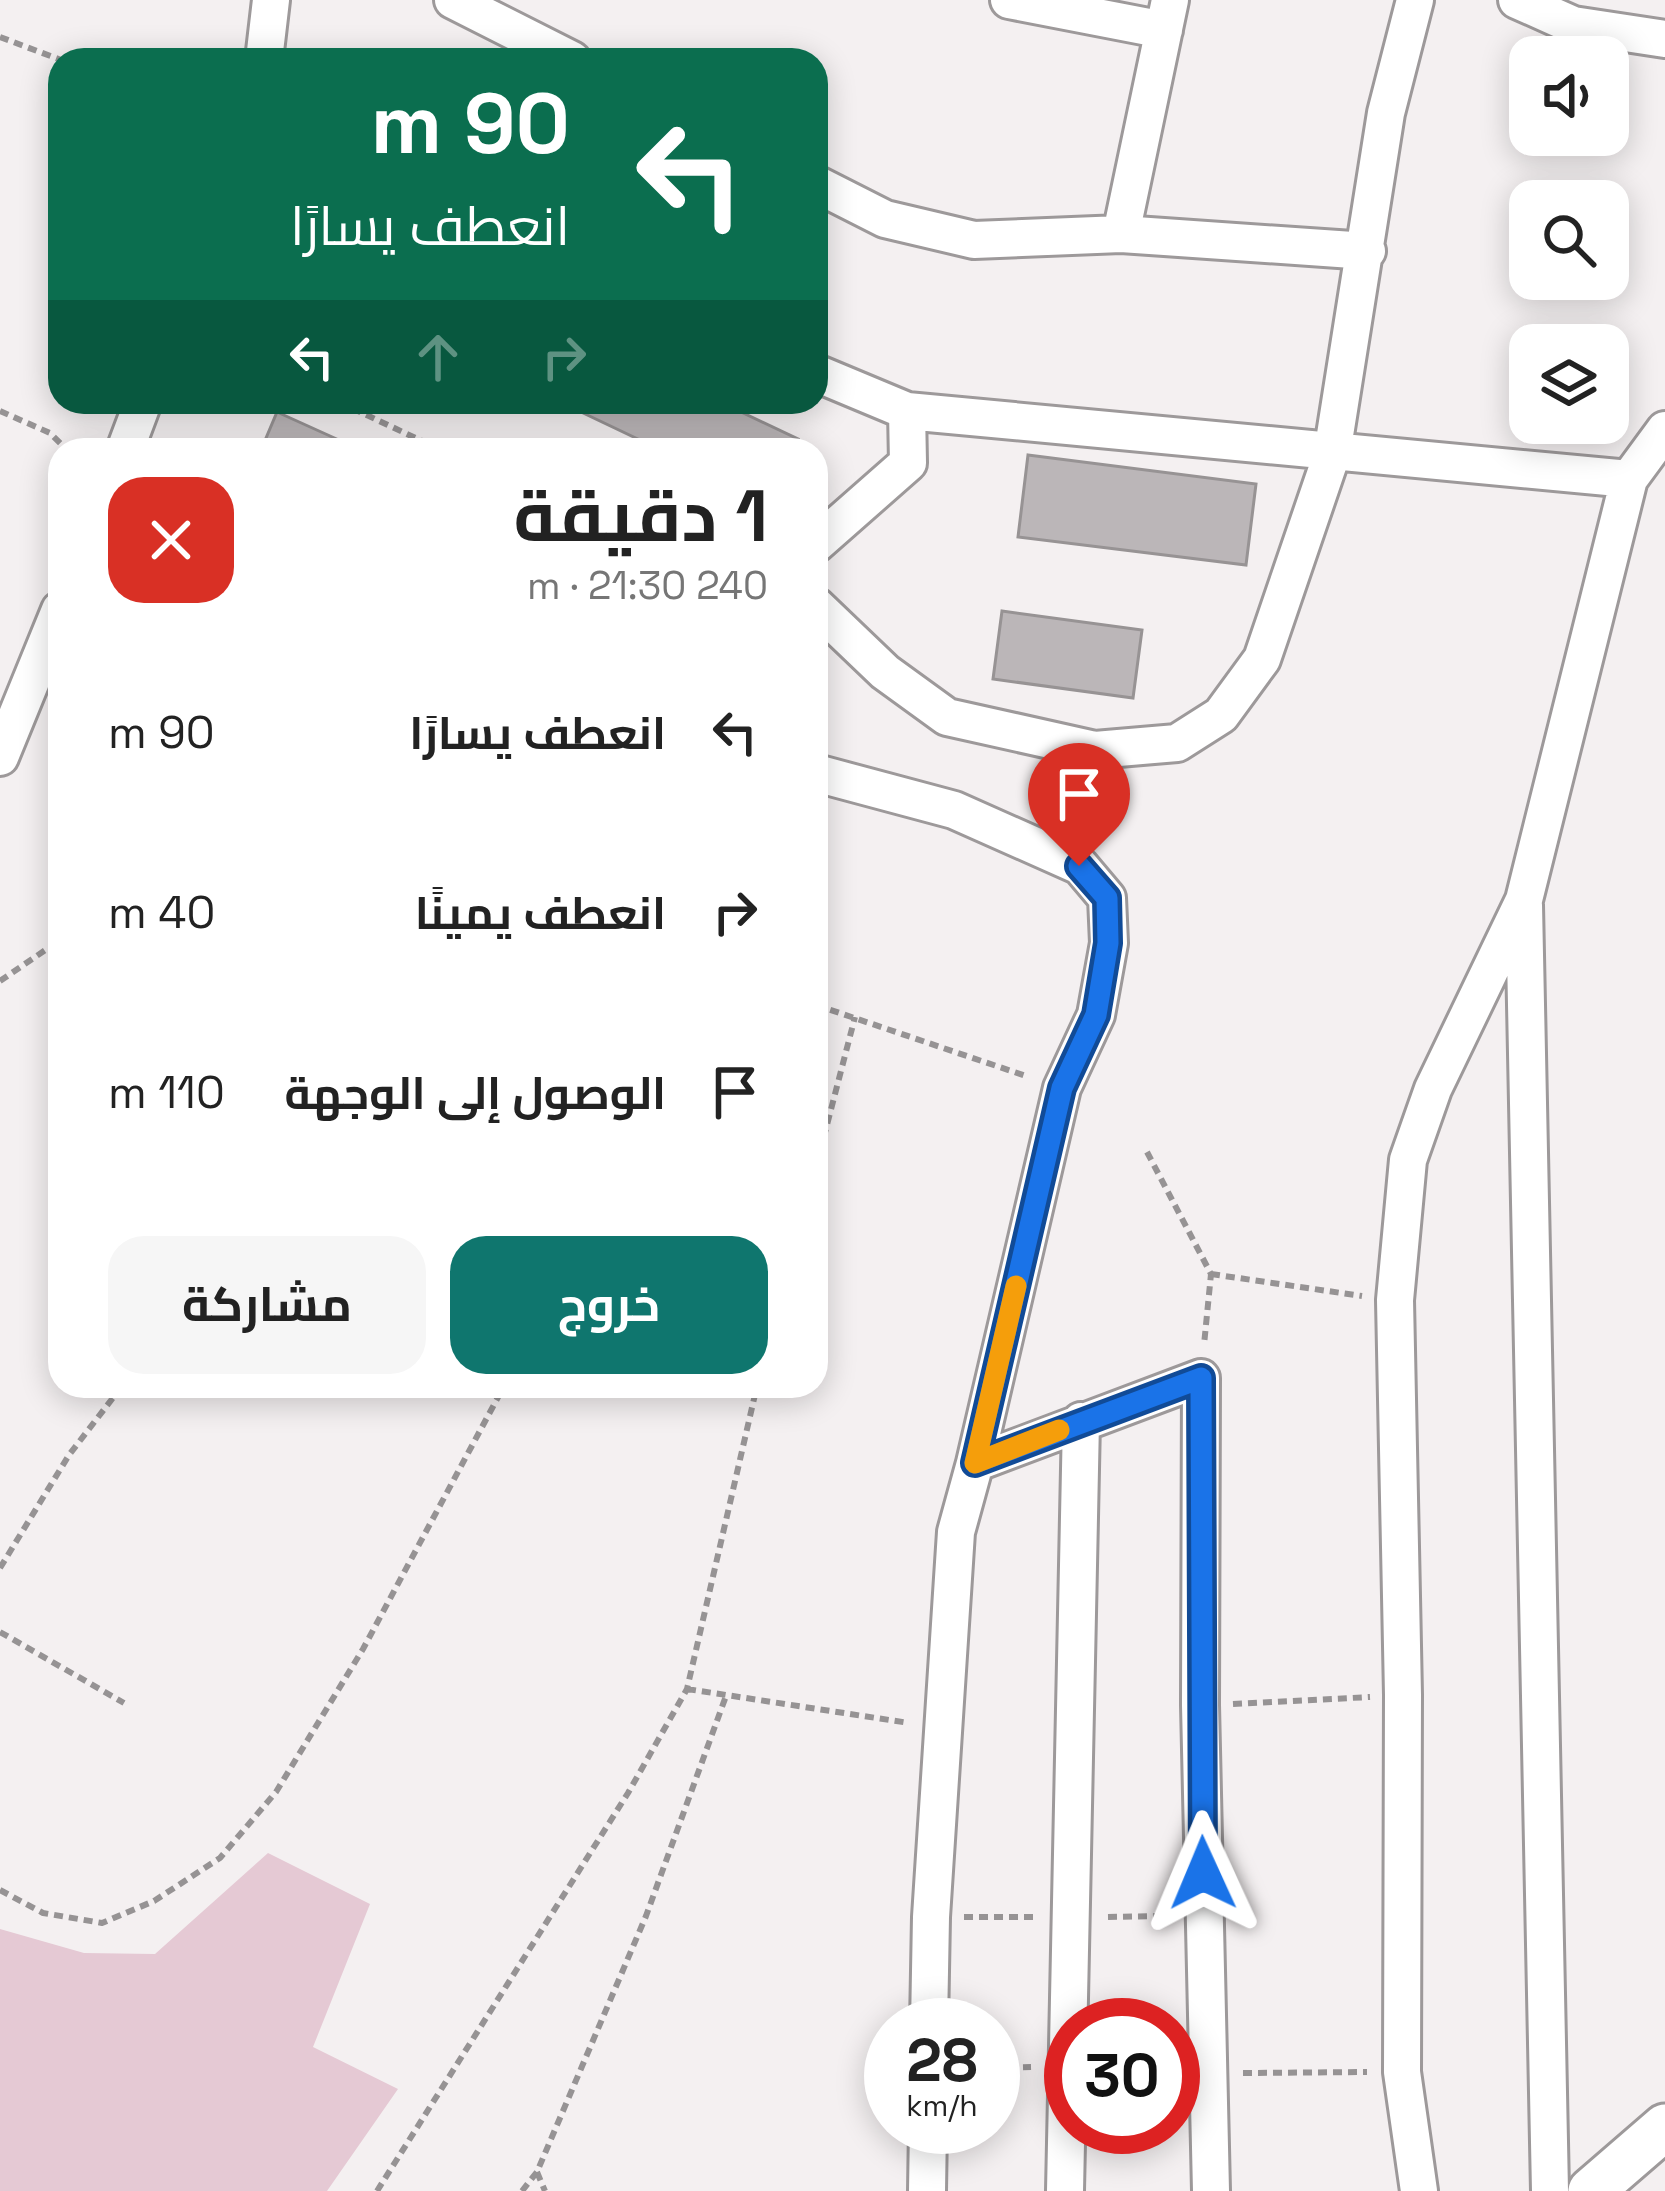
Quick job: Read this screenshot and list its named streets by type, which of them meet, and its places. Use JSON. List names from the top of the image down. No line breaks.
{"page":{"turn":["90 m","انعطف يسارًا"],"heading":["1 دقيقة","240 m · 21:30"],"list":[{"name":"انعطف يسارًا","value":"90 m"},{"name":"انعطف يمينًا","value":"40 m"},{"name":"الوصول إلى الوجهة","value":"110 m"}],"buttons":["خروج","مشاركة"],"speed":"28 km/h","limit":"30"}}
